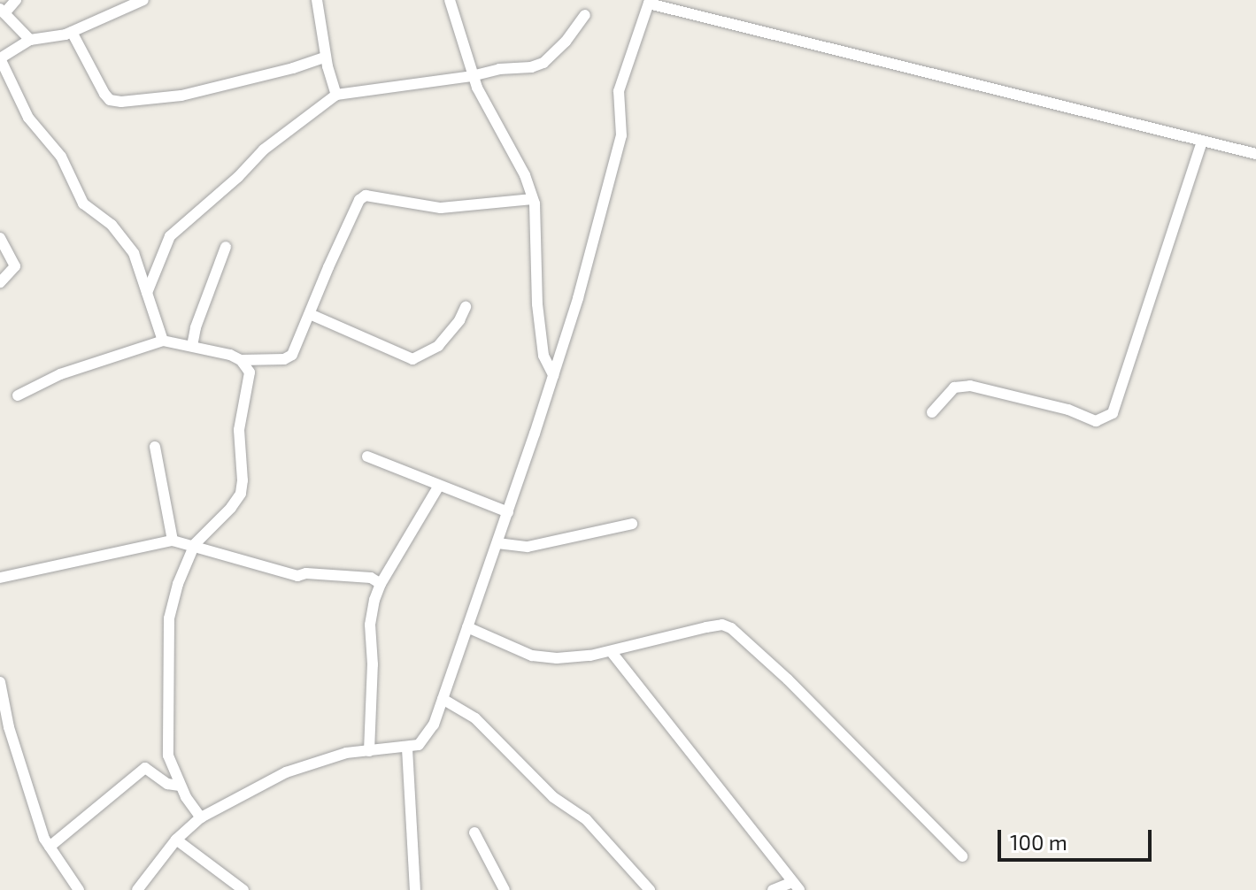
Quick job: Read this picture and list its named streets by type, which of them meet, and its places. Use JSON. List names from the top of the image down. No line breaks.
{"scale_bar":"100 m"}
